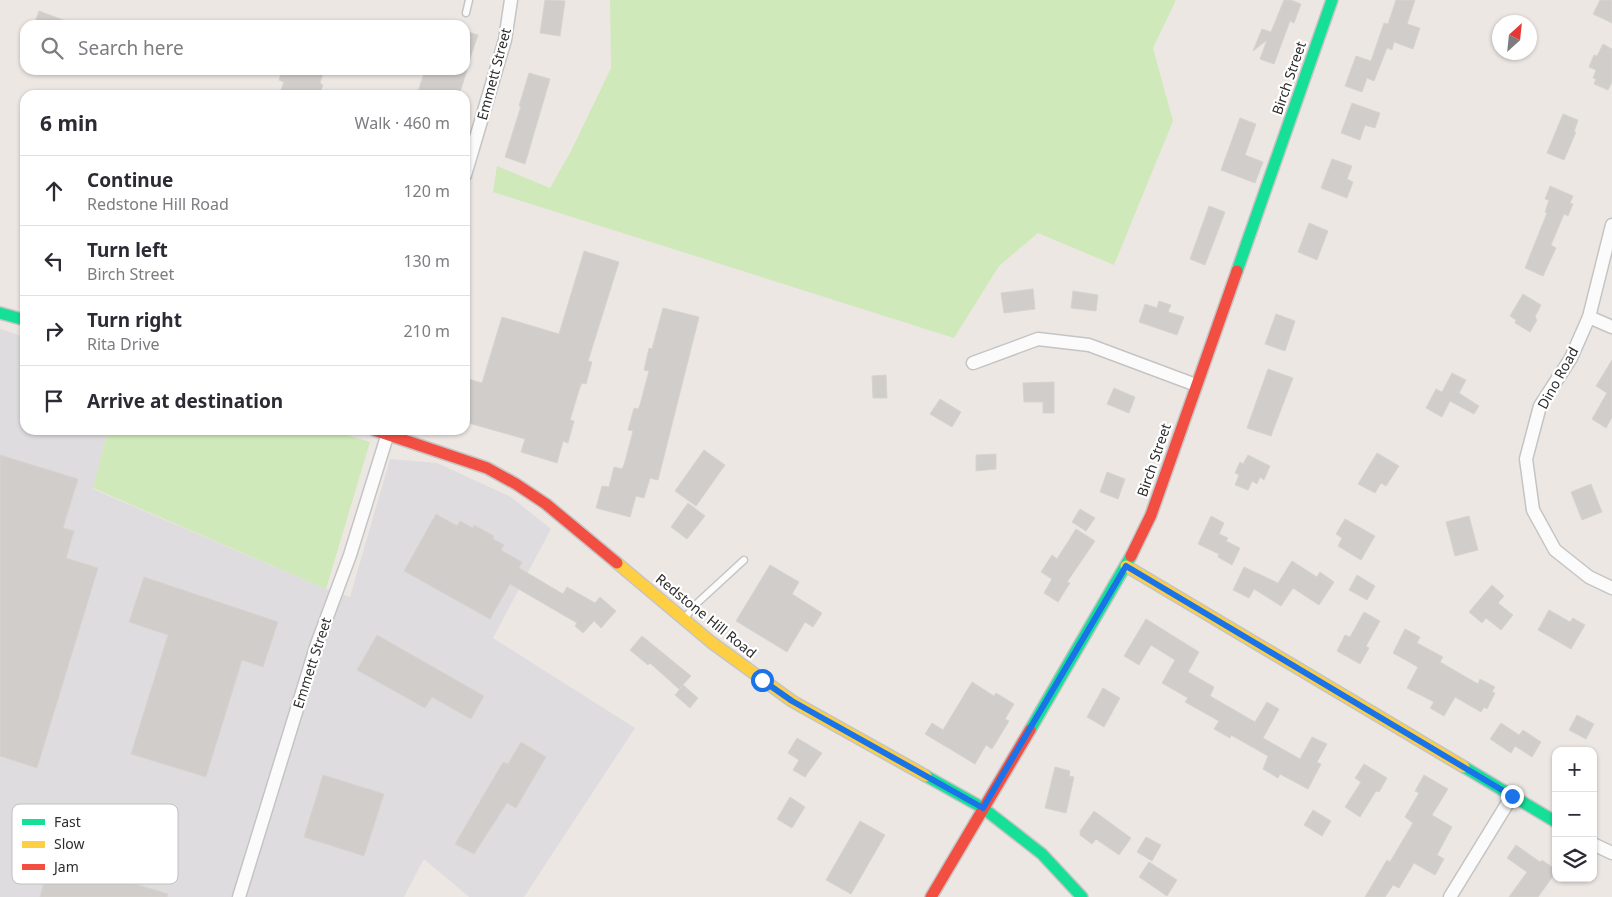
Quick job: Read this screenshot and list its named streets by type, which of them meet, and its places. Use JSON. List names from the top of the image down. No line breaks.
{"streets":{"main road":["Birch Street","Redstone Hill Road"],"street":["Emmett Street","Dino Road"]},"crossings":[["Birch Street","Redstone Hill Road"]],"legend":["Fast","Slow","Jam"],"north":"top right","page":{"search":"Search here","heading":["6 min","Walk · 460 m"],"list":[["Continue","Redstone Hill Road","120 m"],["Turn left","Birch Street","130 m"],["Turn right","Rita Drive","210 m"],"Arrive at destination"],"map_buttons":["+","−"]}}
